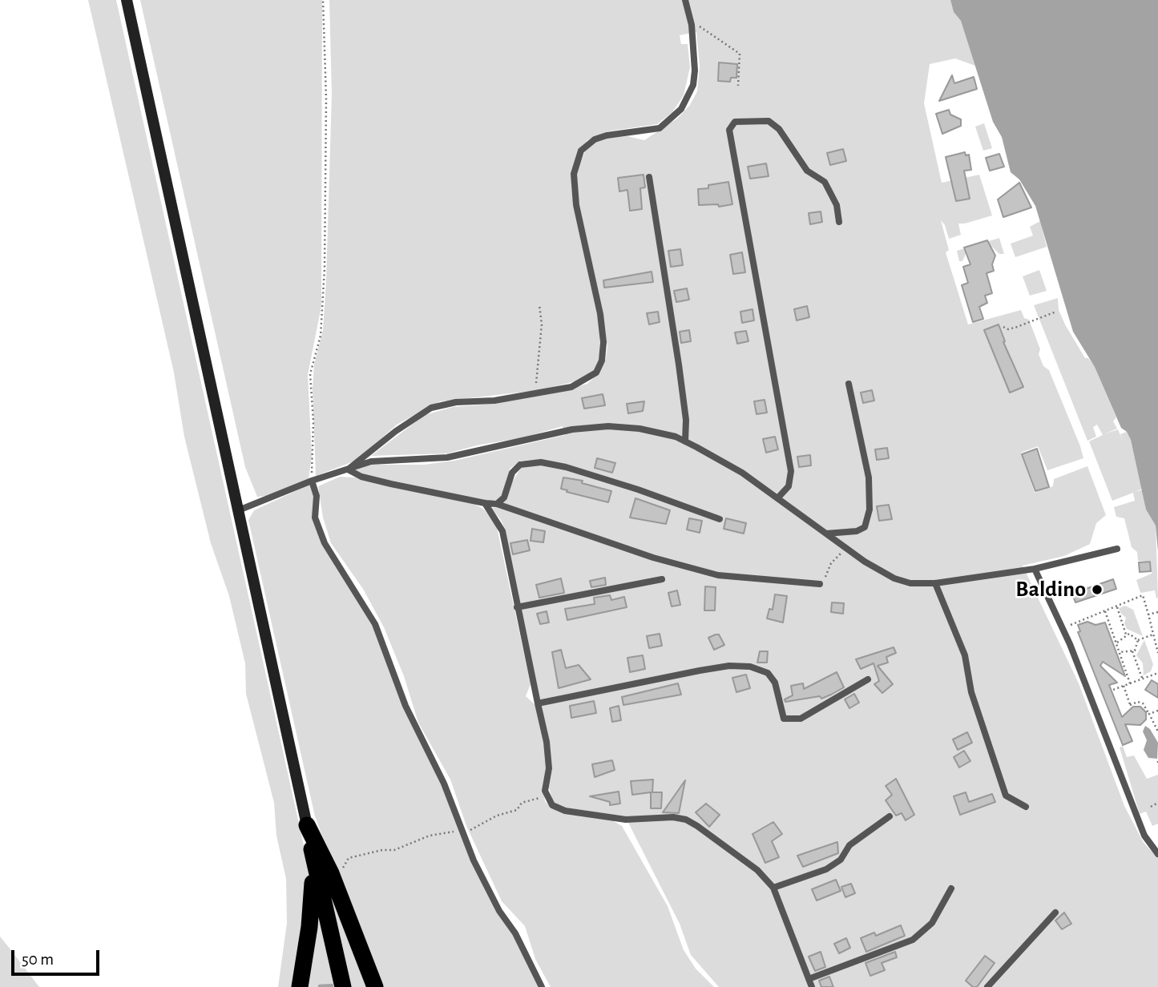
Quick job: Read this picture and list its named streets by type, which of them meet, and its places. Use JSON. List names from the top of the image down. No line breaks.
{"places":["Baldino"],"scale_bar":"50 m"}
